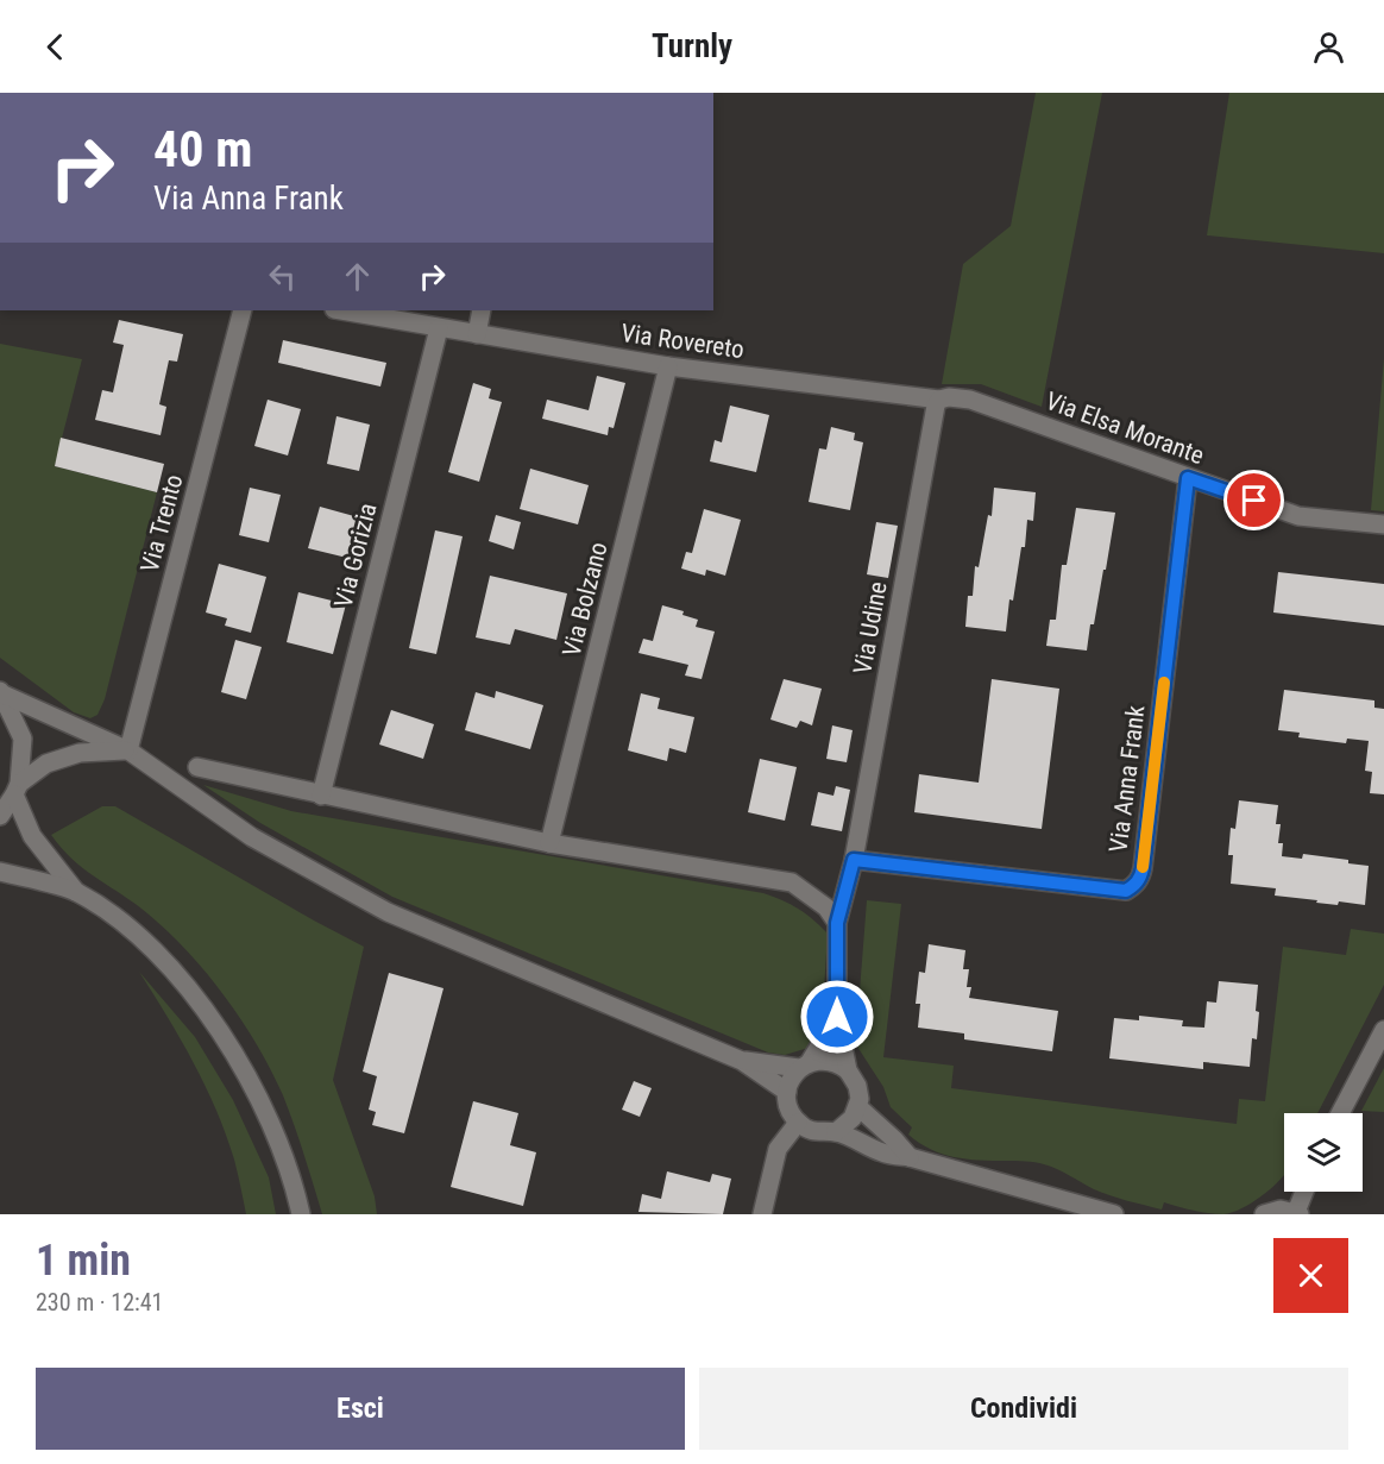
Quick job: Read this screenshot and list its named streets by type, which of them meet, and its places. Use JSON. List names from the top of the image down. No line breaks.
{"streets":{"street":["Via Rovereto","Via Elsa Morante","Via Trento","Via Gorizia","Via Bolzano","Via Udine","Via Anna Frank"]},"crossings":[["Via Rovereto","Via Elsa Morante"],["Via Rovereto","Via Gorizia"],["Via Rovereto","Via Bolzano"],["Via Rovereto","Via Udine"],["Via Elsa Morante","Via Udine"],["Via Elsa Morante","Via Anna Frank"],["Via Udine","Via Anna Frank"]],"page":{"header":"Turnly","turn":["40 m","Via Anna Frank"],"heading":["1 min","230 m · 12:41"],"buttons":["Esci","Condividi"]}}
